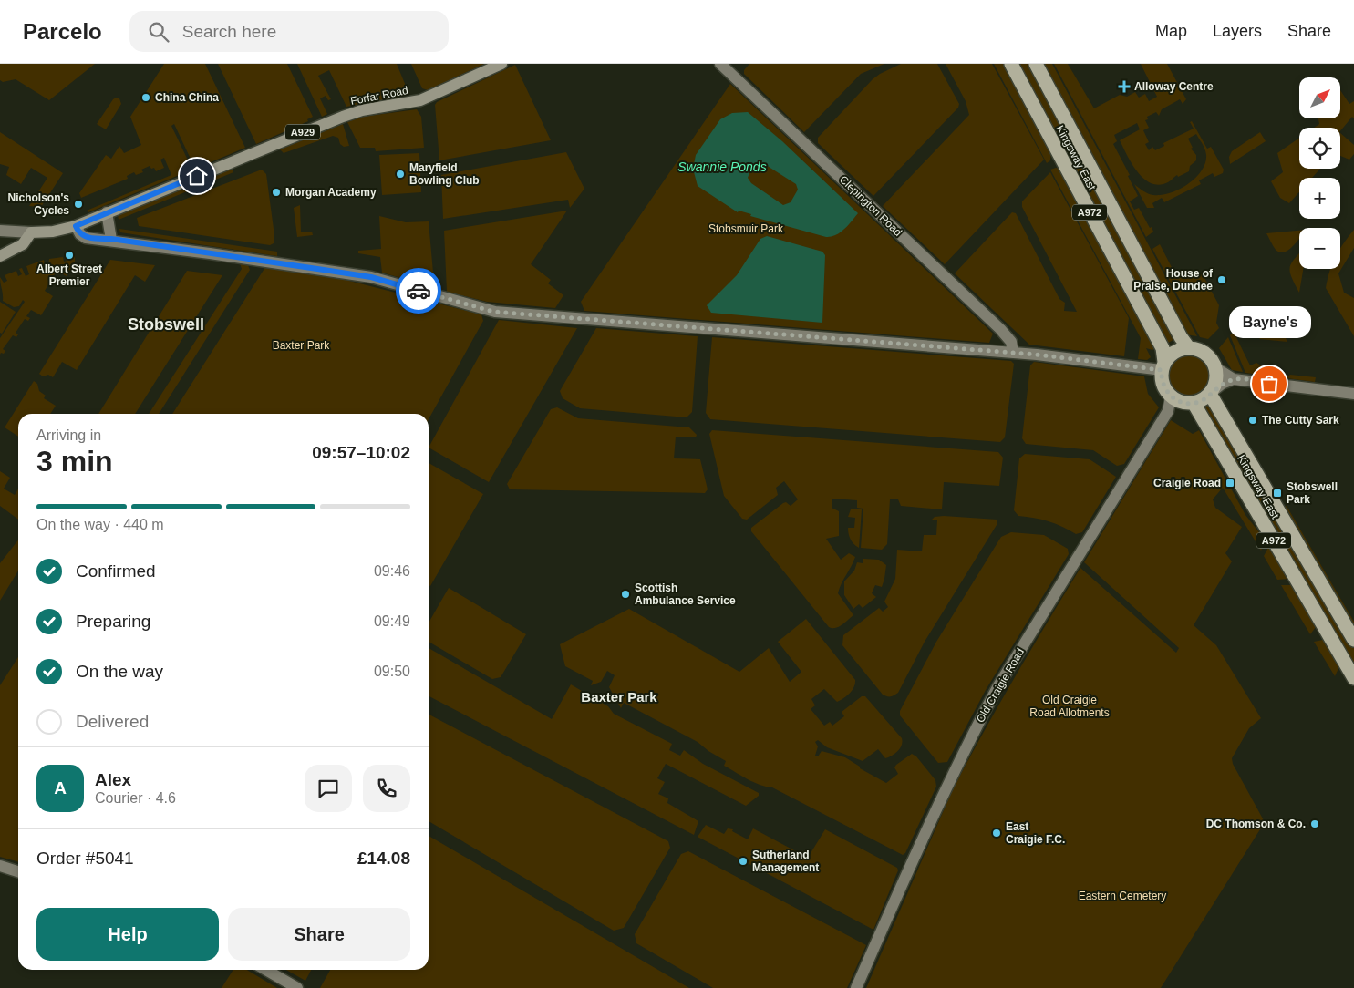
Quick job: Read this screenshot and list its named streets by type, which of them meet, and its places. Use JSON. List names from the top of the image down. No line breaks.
{"streets":{"highway":["Kingsway East","A972"],"main road":["Forfar Road","A929"],"street":["Clepington Road","Old Craigie Road"]},"crossings":[["Kingsway East","Old Craigie Road"]],"districts":["Stobswell","Baxter Park"],"water":["Swannie Ponds"],"parks":["Stobsmuir Park","Baxter Park","Old Craigie Road Allotments","Eastern Cemetery"],"places":{"health":["Alloway Centre"],"other":["China China","Maryfield Bowling Club","Morgan Academy","Nicholson's Cycles","Albert Street Premier","House of Praise, Dundee","Bayne's","The Cutty Sark","Scottish Ambulance Service","DC Thomson & Co.","East Craigie F.C.","Sutherland Management"],"transit":["Craigie Road","Stobswell Park"]},"north":"top right","page":{"header":"Parcelo","search":"Search here","nav":["Map","Layers","Share"],"map_buttons":["+","−"],"bubble":"Bayne's","heading":["3 min","Arriving in","09:57–10:02"],"panel":["Alex","Courier · 4.6","Order #5041","£14.08"],"bar":"On the way · 440 m","list":[["Confirmed","09:46"],["Preparing","09:49"],["On the way","09:50"],"Delivered"],"round":"A","buttons":["Help","Share"]}}
